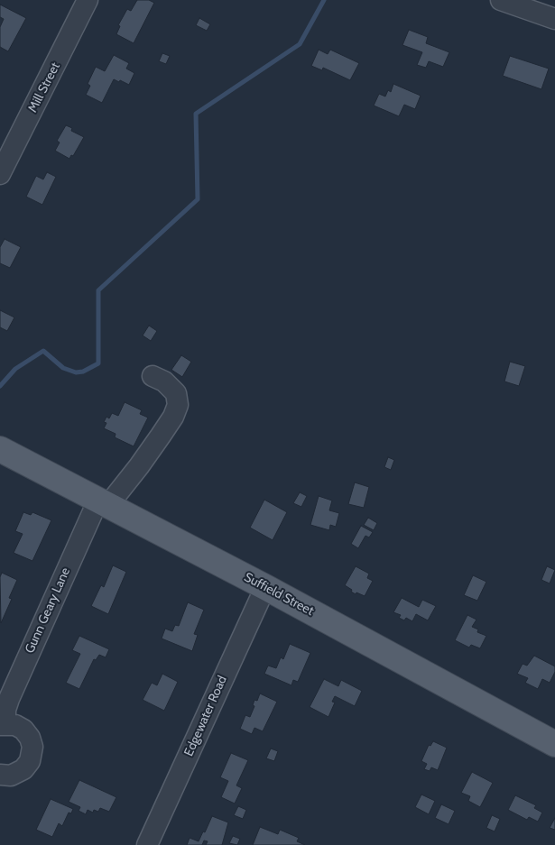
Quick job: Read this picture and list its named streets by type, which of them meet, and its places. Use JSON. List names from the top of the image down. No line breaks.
{"streets":{"main road":["Suffield Street"],"street":["Mill Street","Gunn Geary Lane","Edgewater Road"]},"crossings":[["Suffield Street","Gunn Geary Lane"],["Suffield Street","Edgewater Road"]]}
